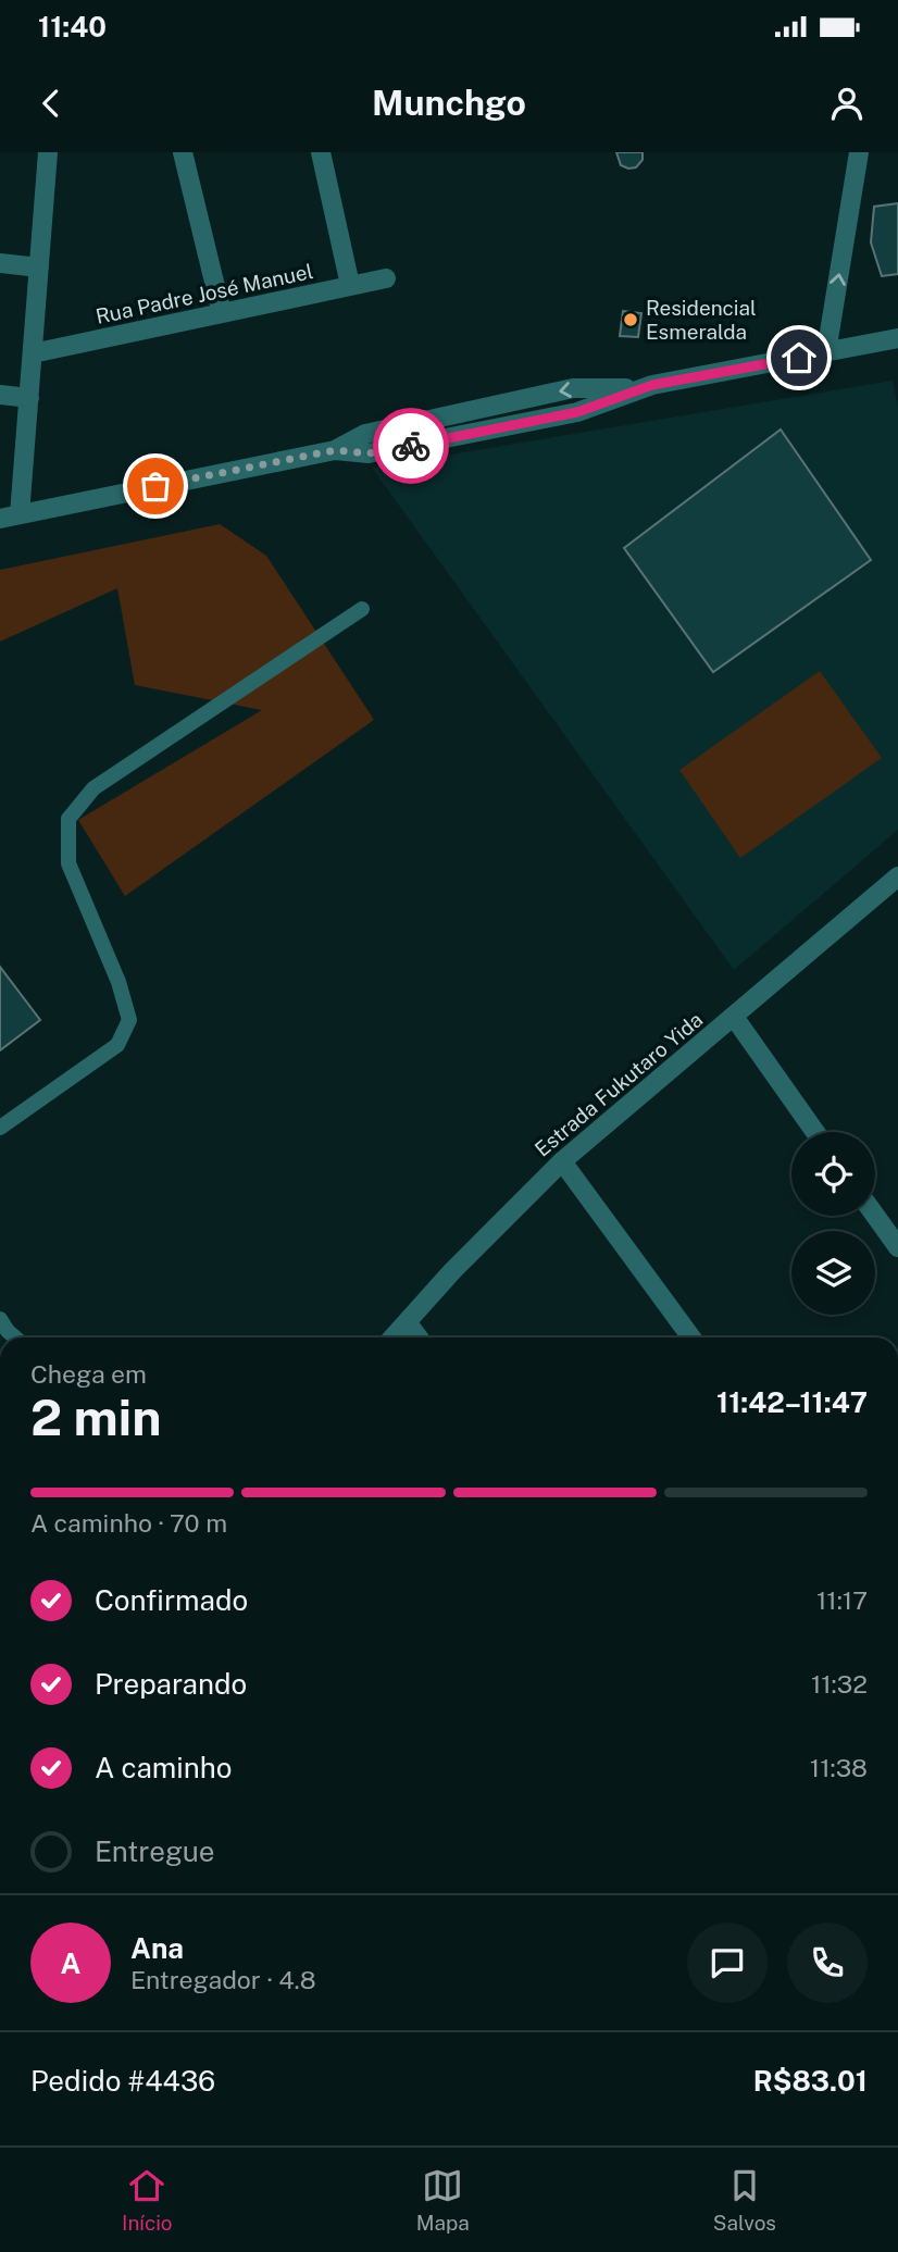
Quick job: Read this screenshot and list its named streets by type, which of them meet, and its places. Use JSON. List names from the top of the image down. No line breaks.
{"streets":{"street":["Rua Padre José Manuel","Estrada Fukutaro Yida"]},"places":["Residencial Esmeralda"],"page":{"status":"11:40","header":"Munchgo","heading":["2 min","Chega em","11:42–11:47"],"panel":["Ana","Entregador · 4.8","Pedido #4436","R$83.01"],"bar":"A caminho · 70 m","list":[["Confirmado","11:17"],["Preparando","11:32"],["A caminho","11:38"],"Entregue"],"round":"A","tabs":["Início","Mapa","Salvos"]}}
